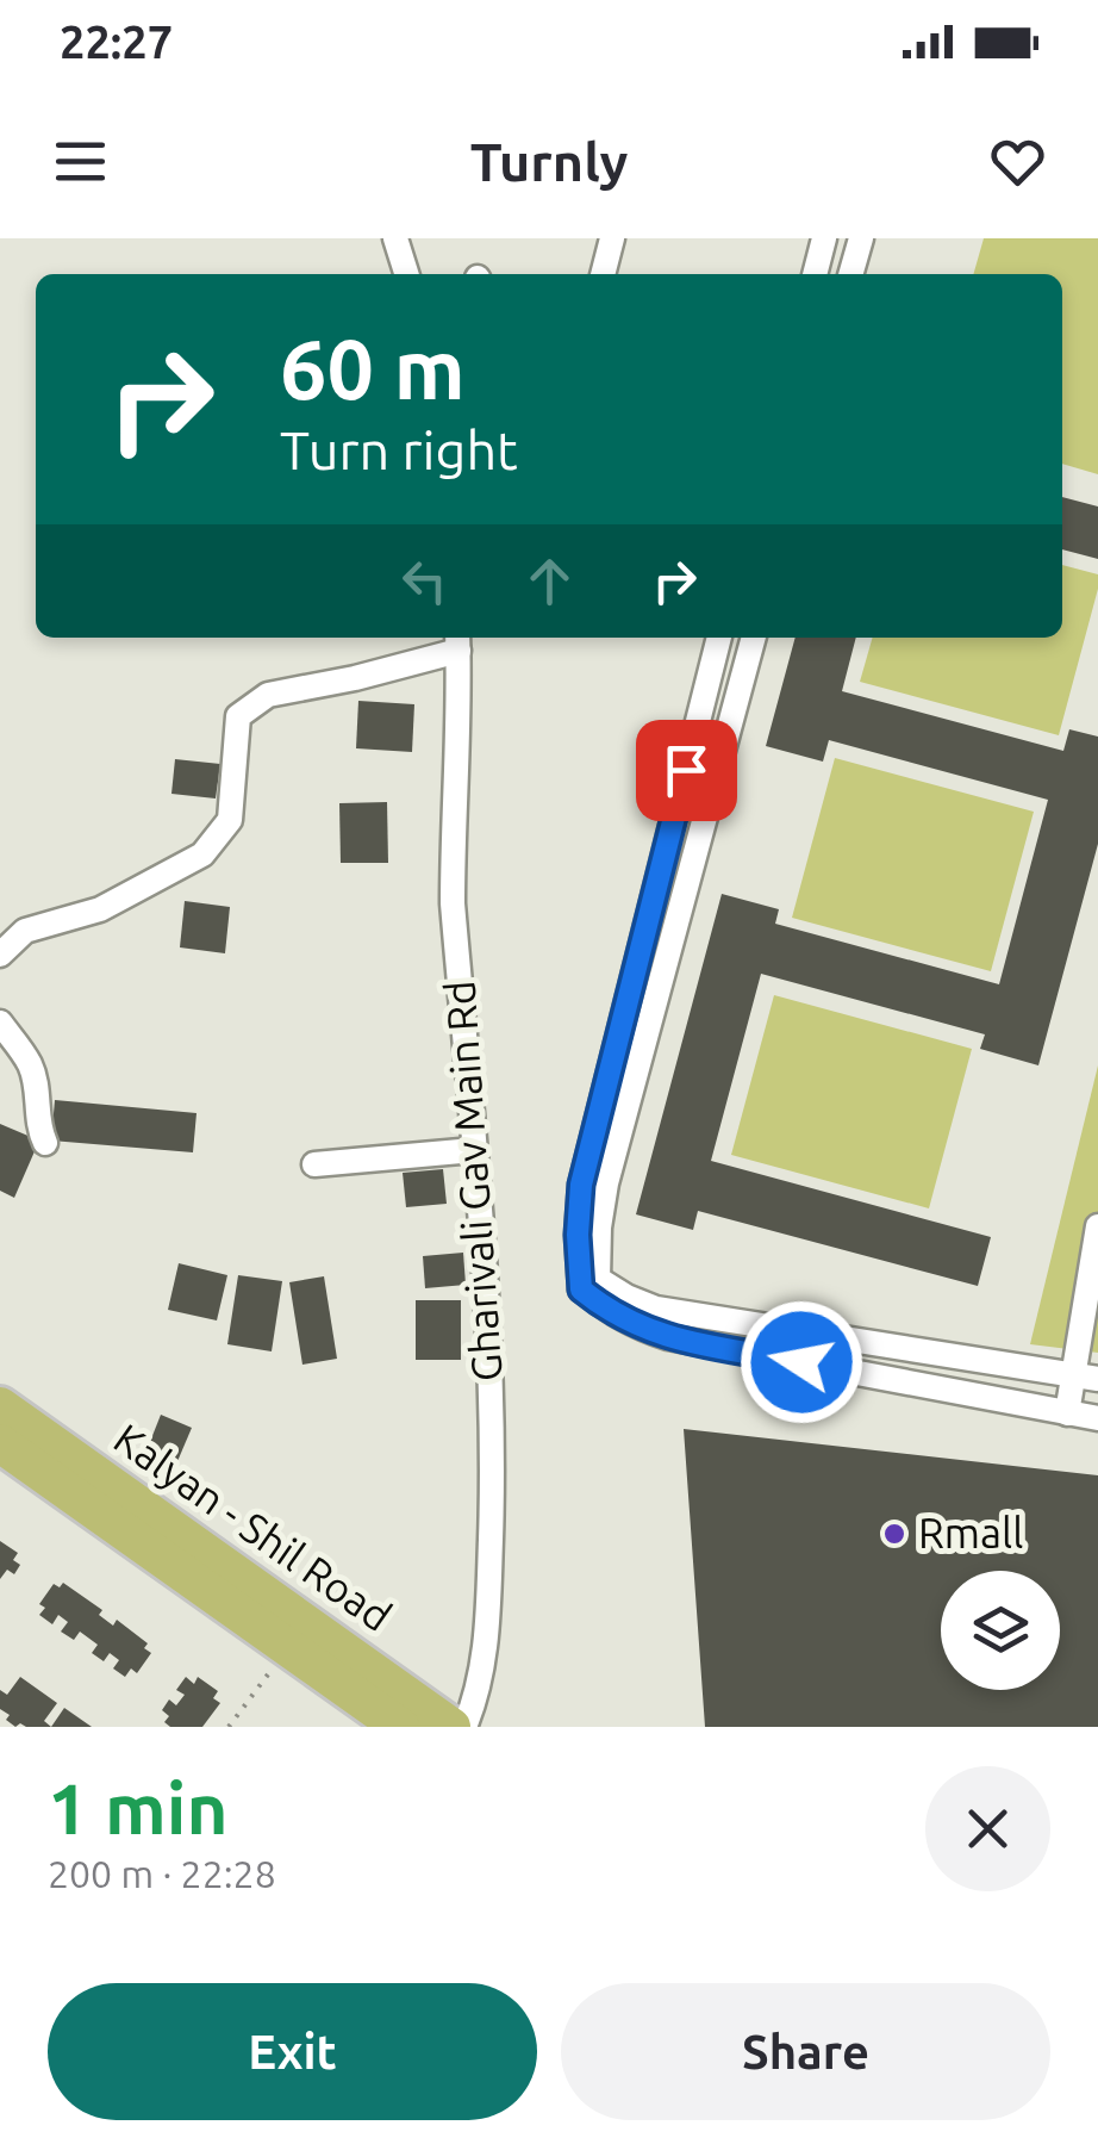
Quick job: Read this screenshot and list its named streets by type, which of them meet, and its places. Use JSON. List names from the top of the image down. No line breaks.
{"streets":{"main road":["Kalyan - Shil Road"],"street":["Gharivali Gav Main Rd"]},"places":["Rmall"],"page":{"status":"22:27","header":"Turnly","turn":["60 m","Turn right"],"heading":["1 min","200 m · 22:28"],"buttons":["Exit","Share"]}}
